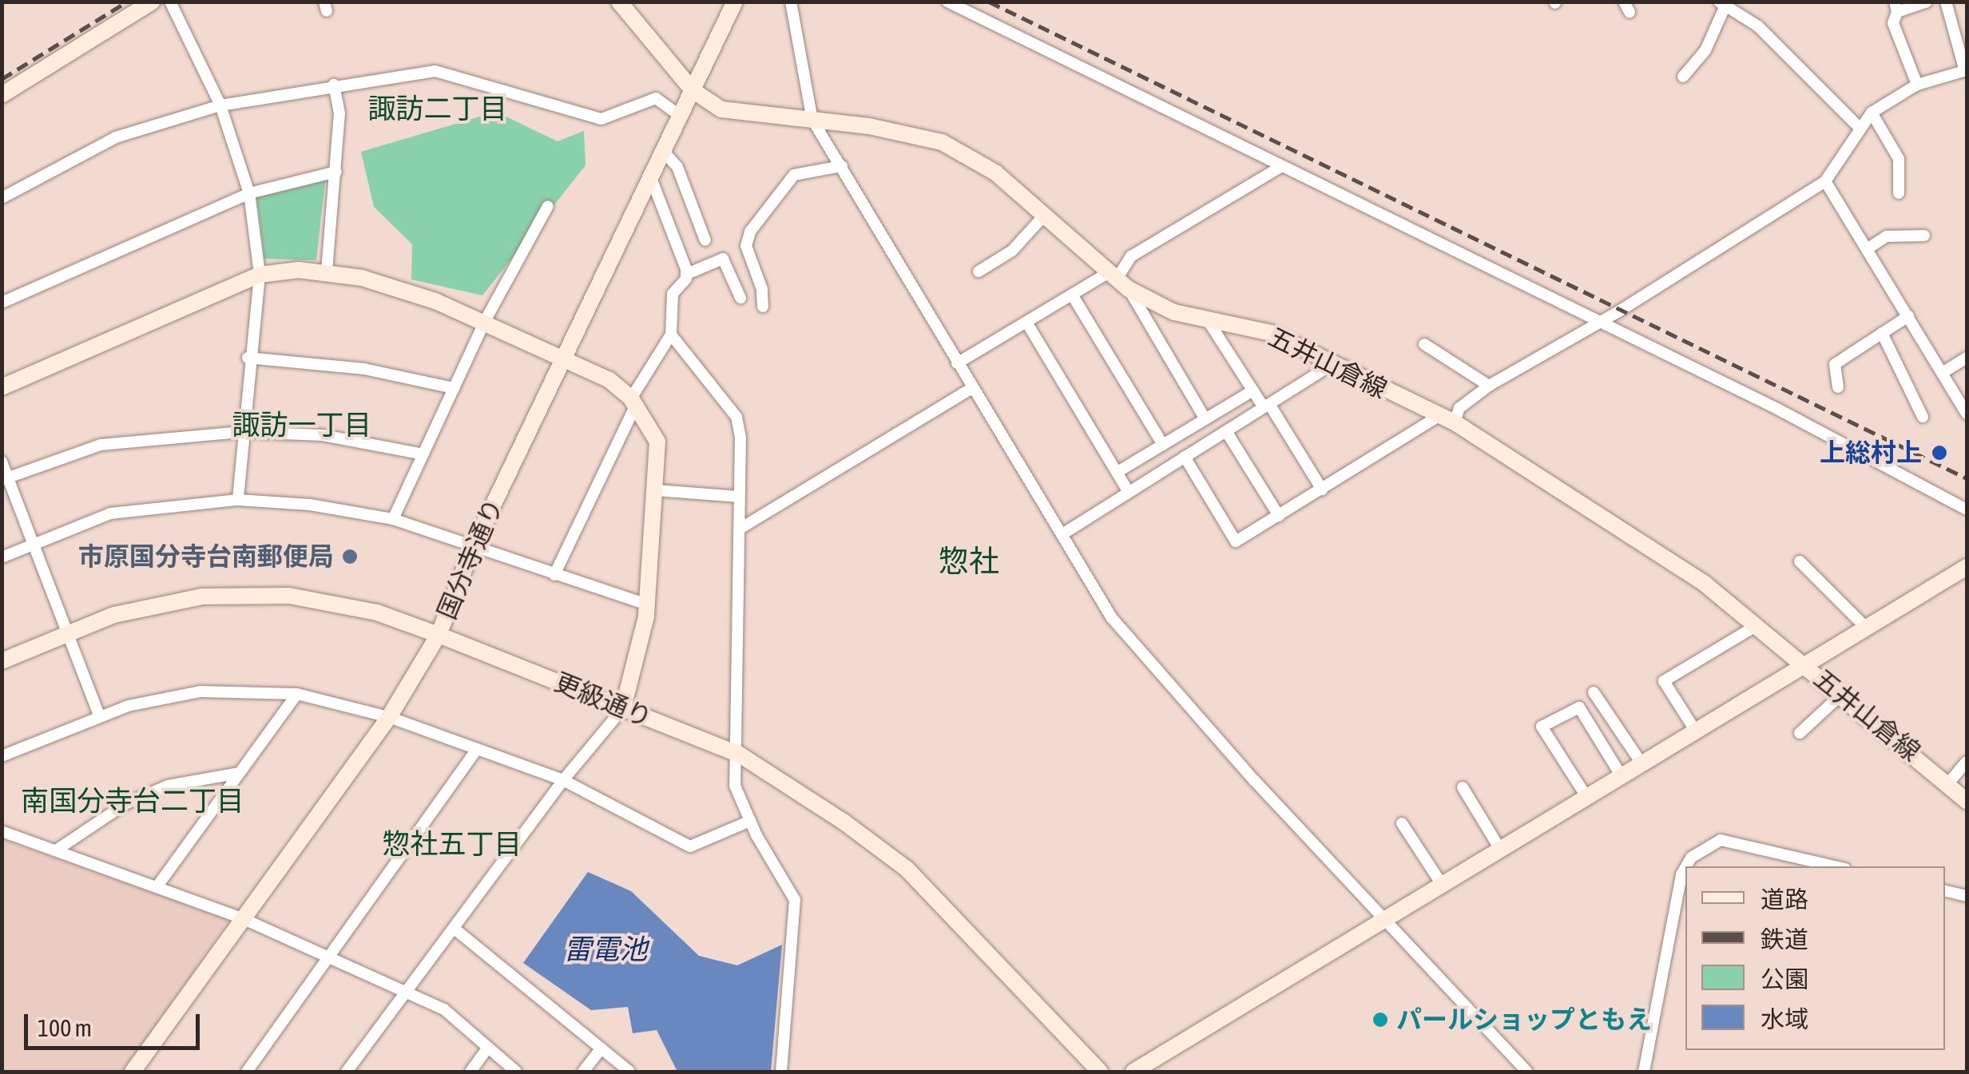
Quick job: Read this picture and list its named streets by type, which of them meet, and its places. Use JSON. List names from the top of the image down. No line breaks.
{"streets":{"street":["五井山倉線","国分寺通り","更級通り"]},"crossings":[["五井山倉線","国分寺通り"],["国分寺通り","更級通り"]],"districts":["諏訪二丁目","諏訪一丁目","惣社","南国分寺台二丁目","惣社五丁目"],"water":["雷電池"],"places":["上総村上","市原国分寺台南郵便局","パールショップともえ"],"legend":["道路","鉄道","公園","水域"],"scale_bar":"100 m"}
